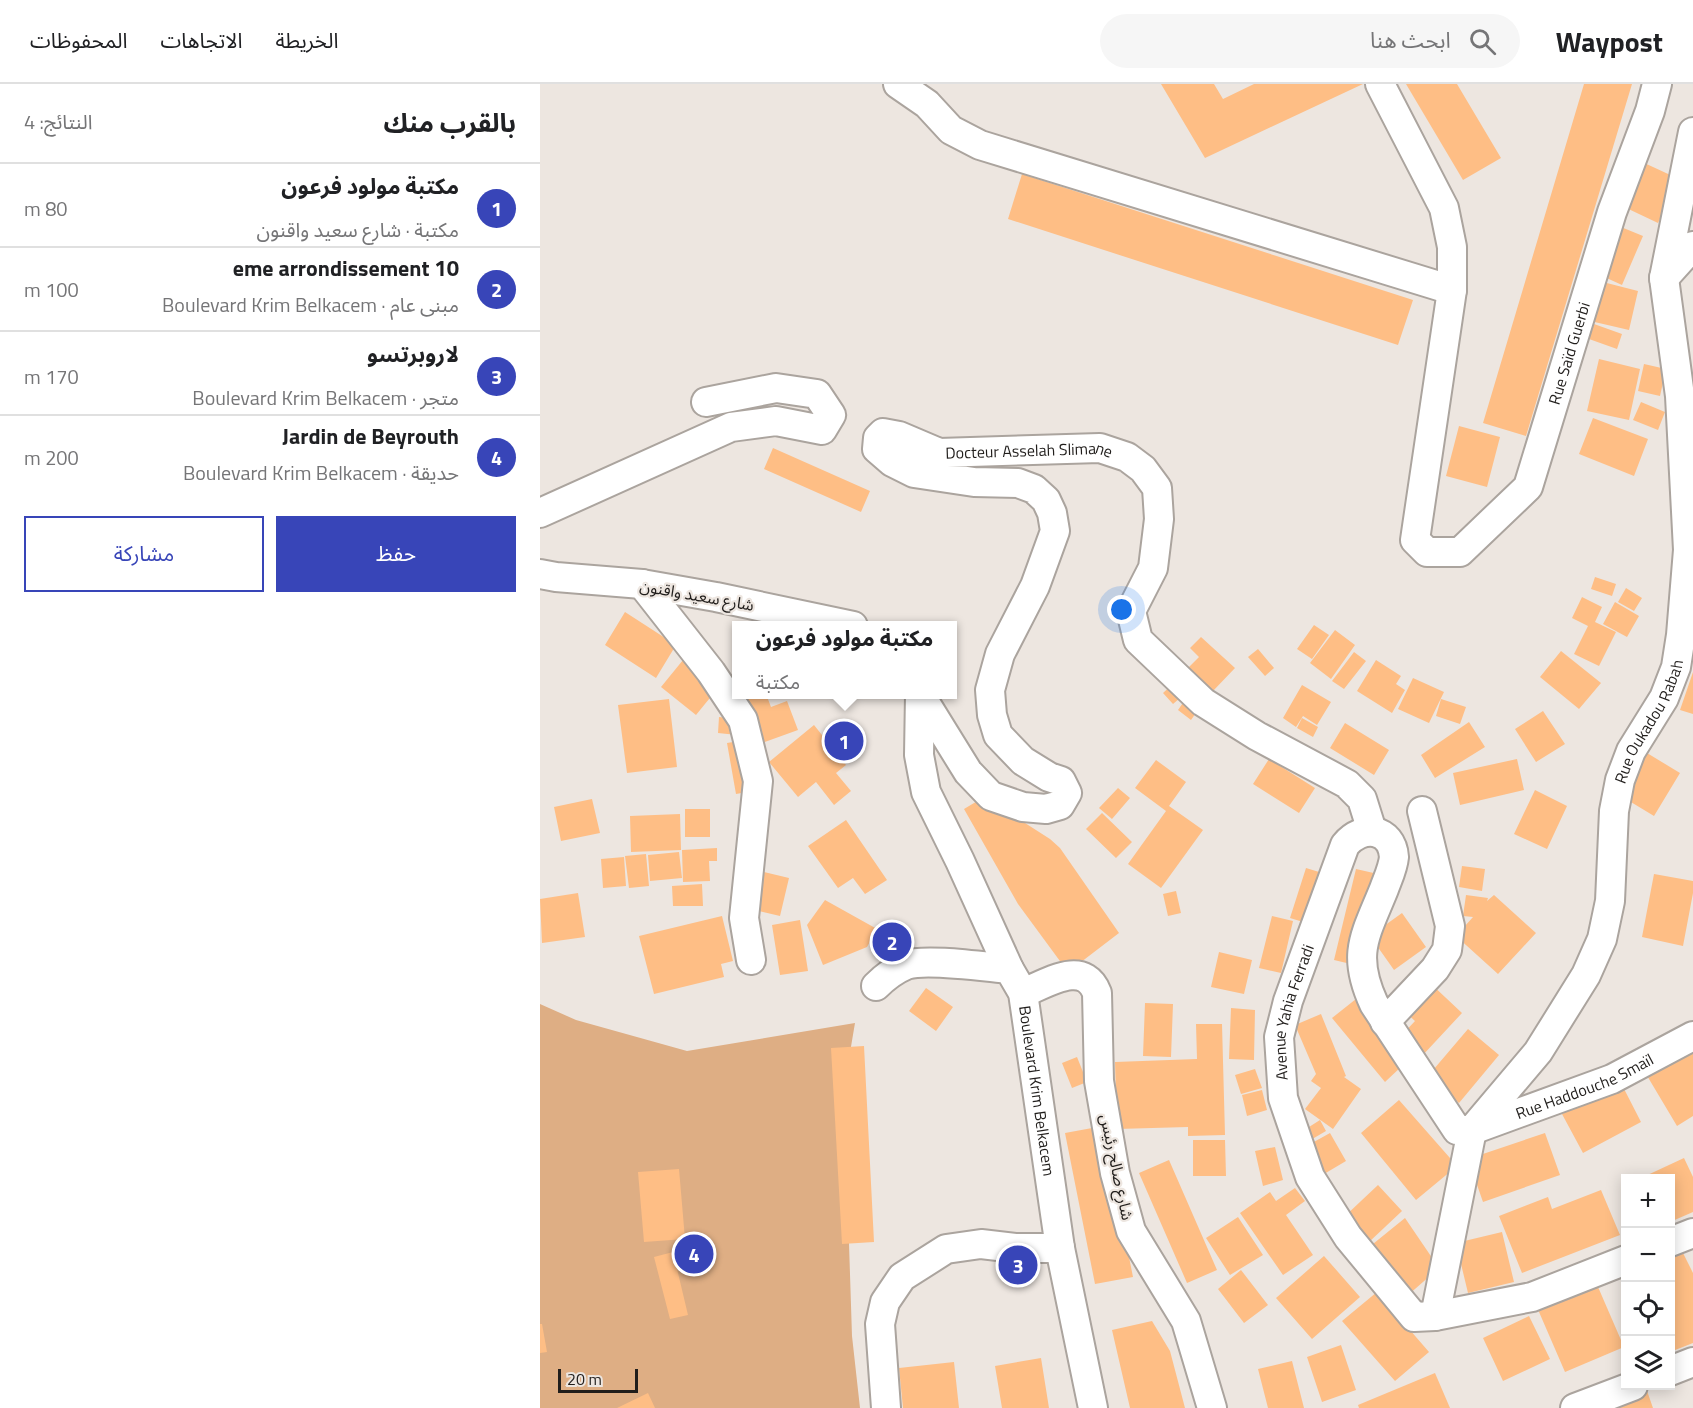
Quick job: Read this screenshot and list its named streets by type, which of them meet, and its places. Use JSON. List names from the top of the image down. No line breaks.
{"streets":{"street":["Rue Saïd Guerbi","Docteur Asselah Slimane","شارع سعيد واقنون","Rue Oukadou Rabah","Avenue Yahia Ferradi","Rue Haddouche Smaïl","Boulevard Krim Belkacem","شارع صالح رئيس"]},"crossings":[["Docteur Asselah Slimane","Avenue Yahia Ferradi"],["Rue Oukadou Rabah","Rue Haddouche Smaïl"],["Boulevard Krim Belkacem","شارع صالح رئيس"]],"scale_bar":"20 m","page":{"header":"Waypost","search":"ابحث هنا","nav":["الخريطة","الاتجاهات","المحفوظات"],"heading":["بالقرب منك","النتائج: 4"],"list":[{"mark":"1","name":"مكتبة مولود فرعون","note":"مكتبة · شارع سعيد واقنون","value":"80 m"},{"mark":"2","name":"10 eme arrondissement","note":"مبنى عام · Boulevard Krim Belkacem","value":"100 m"},{"mark":"3","name":"لاروبرتسو","note":"متجر · Boulevard Krim Belkacem","value":"170 m"},{"mark":"4","name":"Jardin de Beyrouth","note":"حديقة · Boulevard Krim Belkacem","value":"200 m"}],"buttons":["حفظ","مشاركة"],"popup":["مكتبة مولود فرعون","مكتبة"],"pins":["1","2","4","3"],"map_buttons":["+","−"],"scale":"20 m"}}
